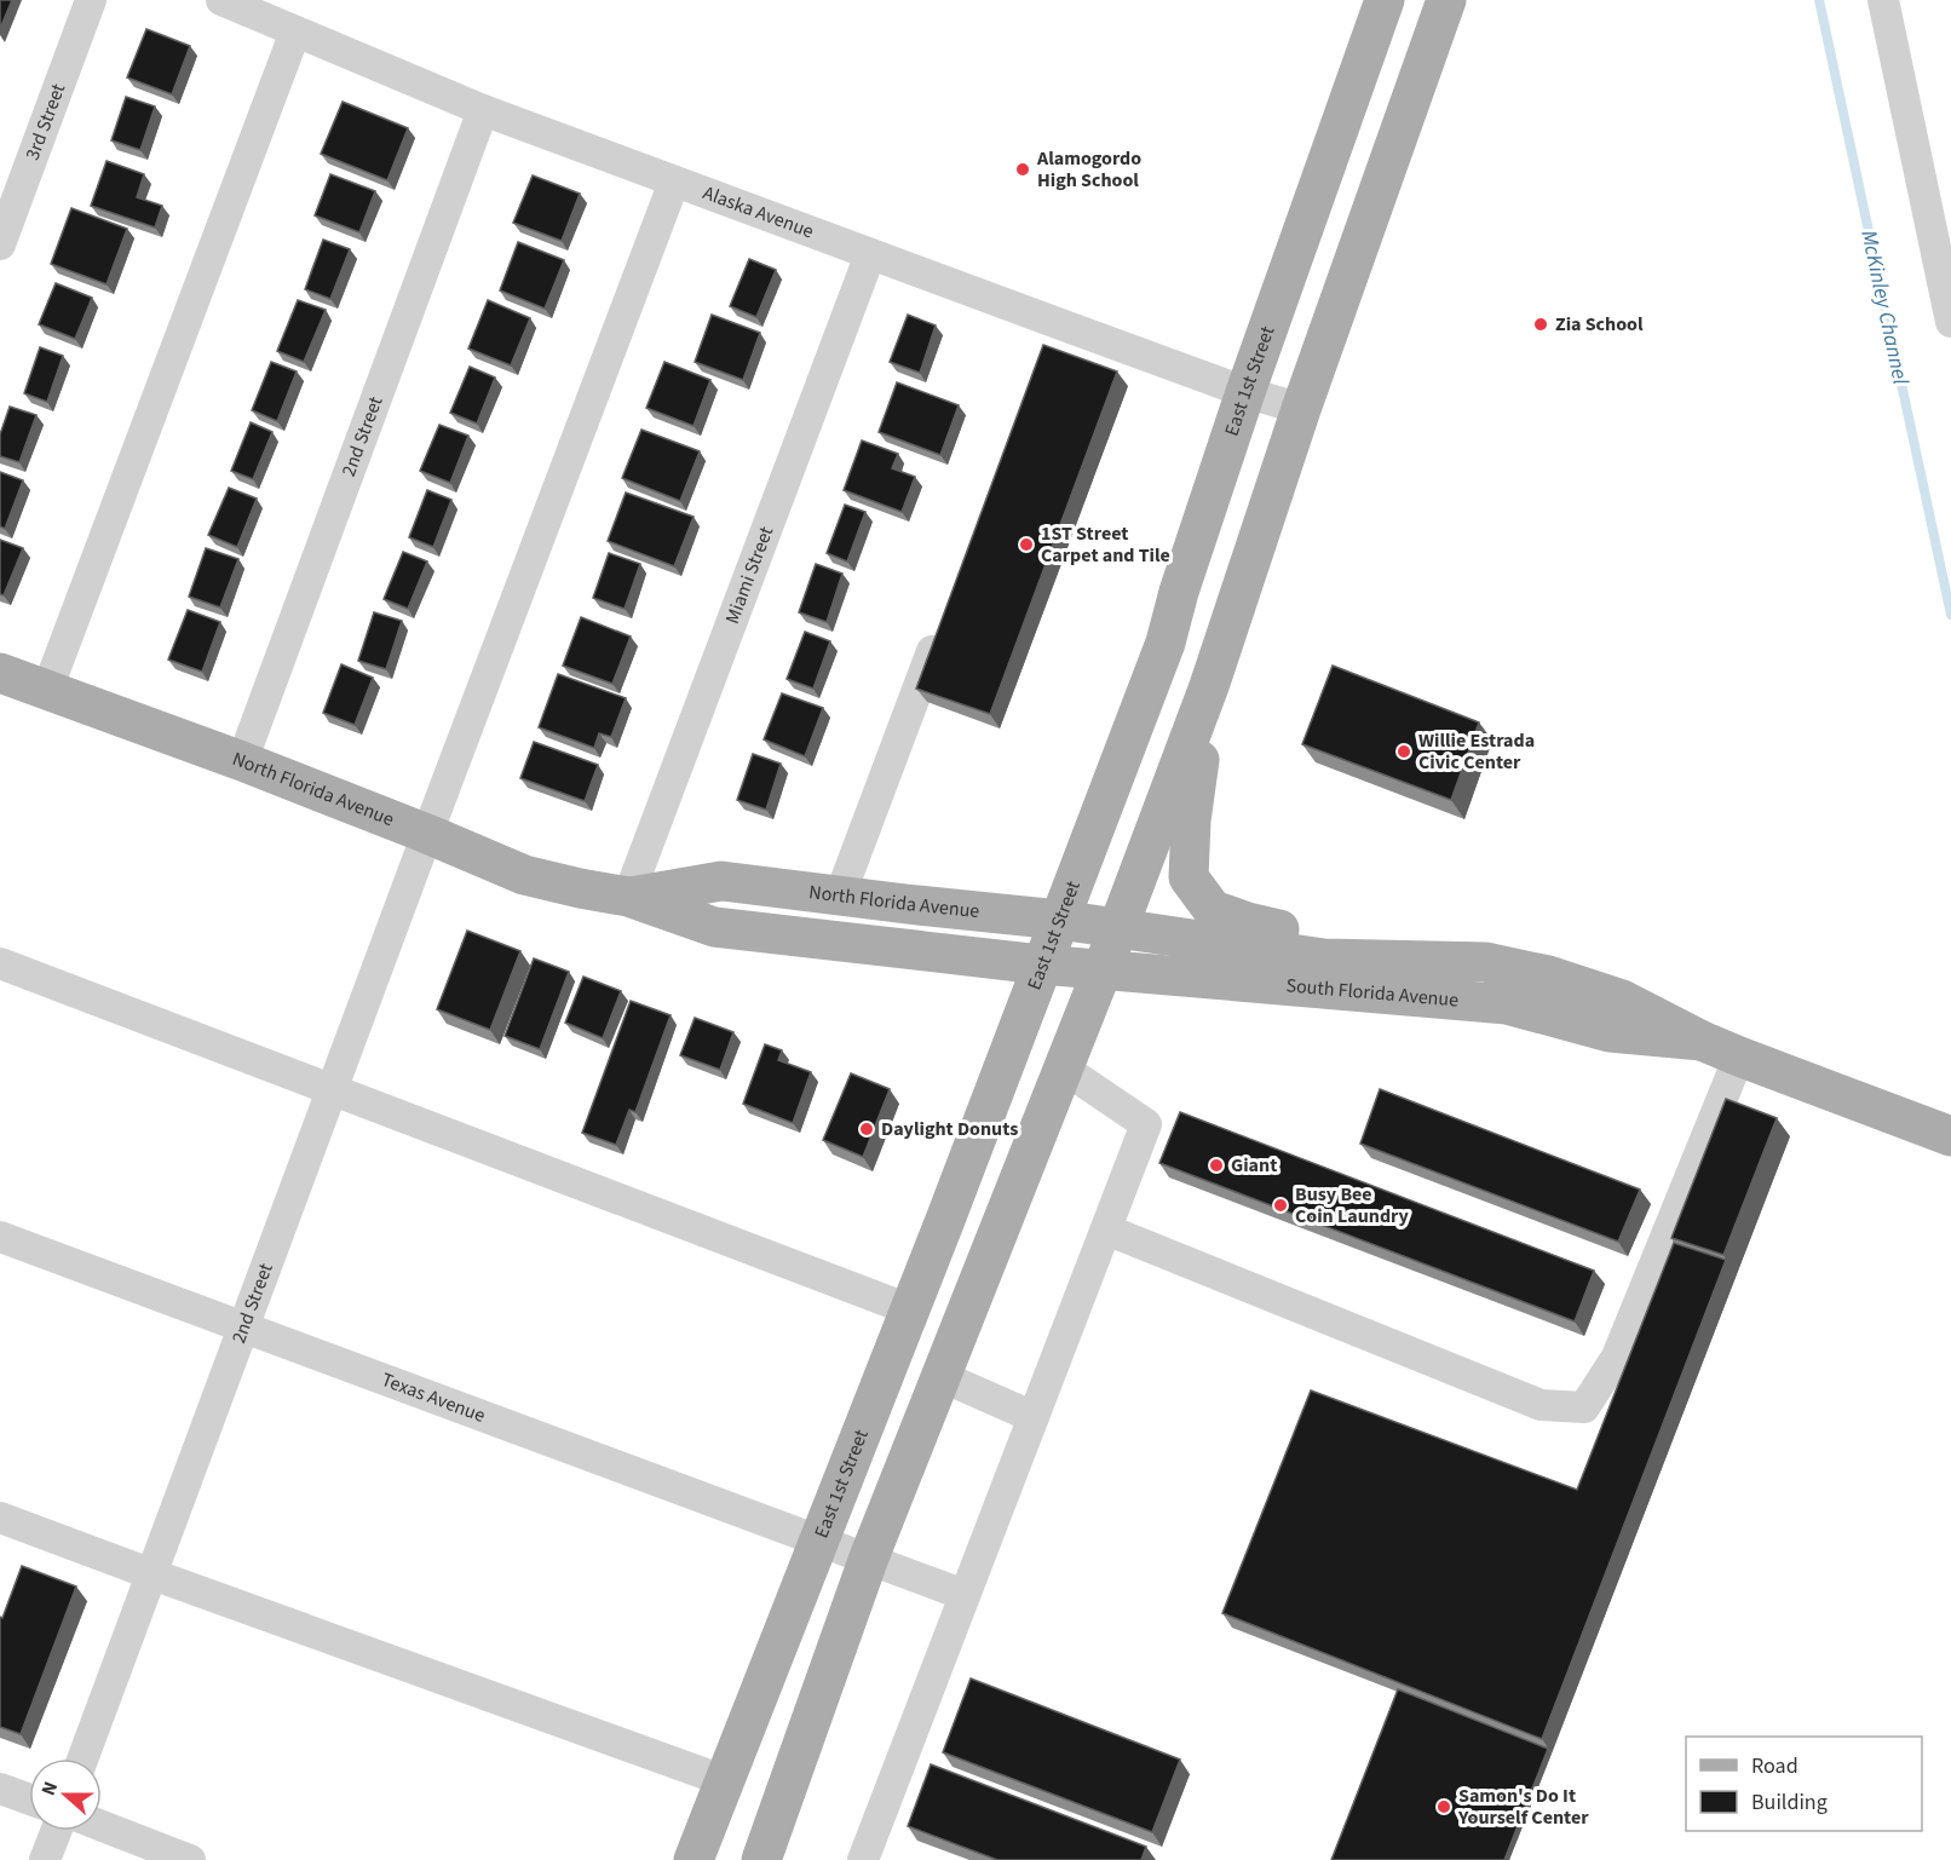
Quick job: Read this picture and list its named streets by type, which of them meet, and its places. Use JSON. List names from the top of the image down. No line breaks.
{"streets":{"main road":["East 1st Street","North Florida Avenue","South Florida Avenue"],"street":["3rd Street","Alaska Avenue","2nd Street","Miami Street","Texas Avenue"]},"crossings":[["Alaska Avenue","East 1st Street"],["Alaska Avenue","2nd Street"],["Alaska Avenue","Miami Street"],["East 1st Street","North Florida Avenue"],["East 1st Street","South Florida Avenue"],["East 1st Street","Texas Avenue"],["2nd Street","North Florida Avenue"],["2nd Street","Texas Avenue"],["Miami Street","North Florida Avenue"],["North Florida Avenue","South Florida Avenue"]],"water":["McKinley Channel"],"places":["Alamogordo High School","Zia School","1ST Street Carpet and Tile","Willie Estrada Civic Center","Daylight Donuts","Giant","Busy Bee Coin Laundry","Samon's Do It Yourself Center"],"legend":["Road","Building"],"north":"left"}
